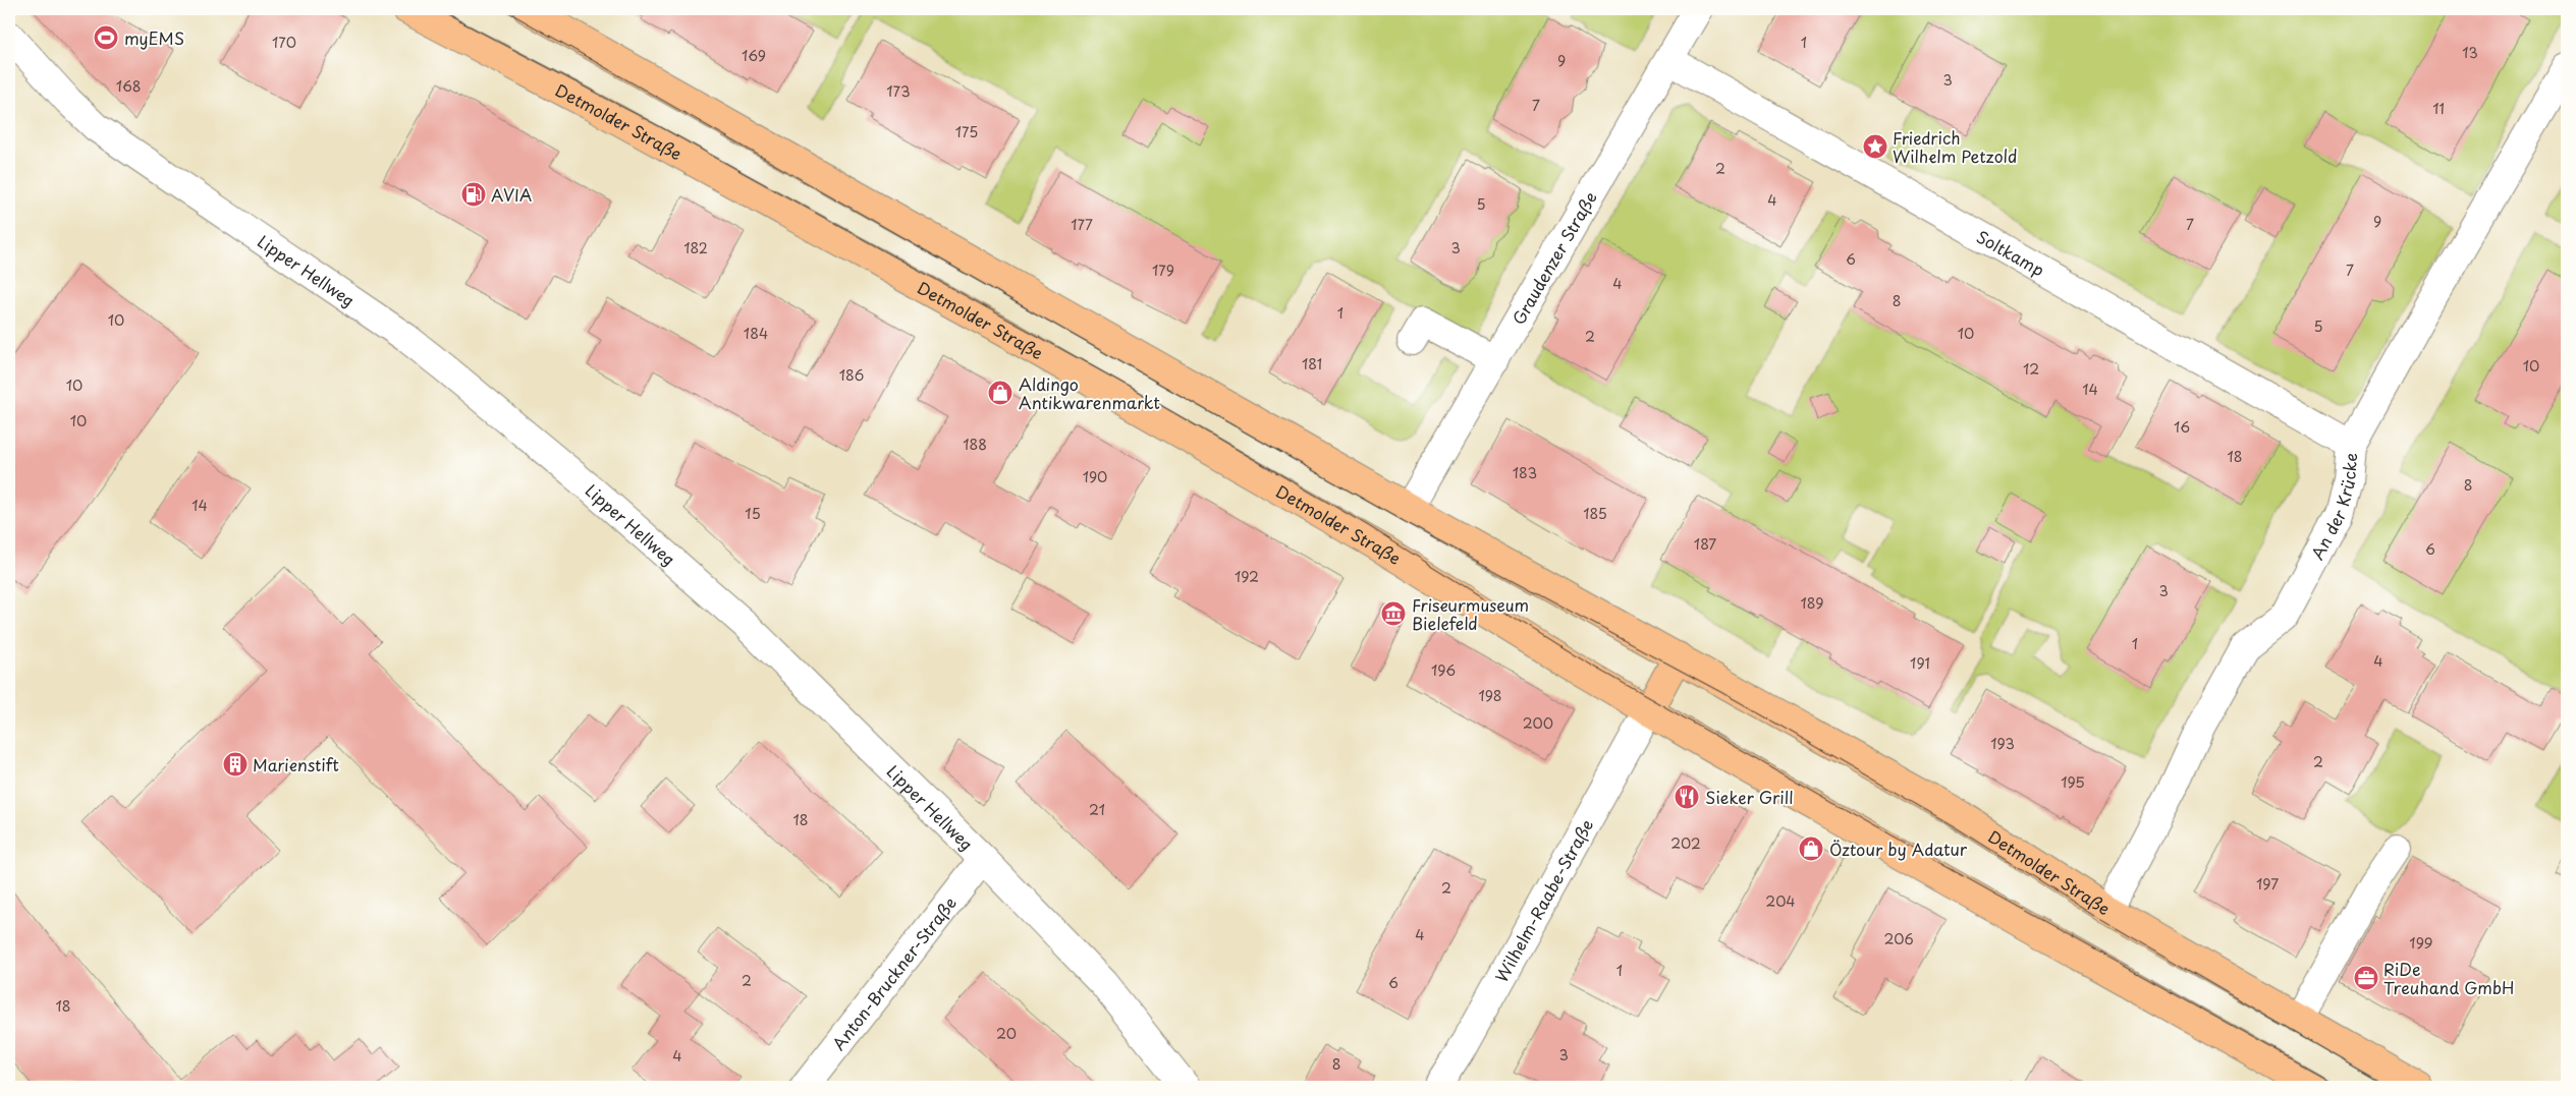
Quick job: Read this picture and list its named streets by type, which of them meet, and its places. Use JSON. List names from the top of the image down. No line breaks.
{"streets":{"main road":["Detmolder Straße"],"street":["Soltkamp","Graudenzer Straße","Lipper Hellweg","An der Krücke","Wilhelm-Raabe-Straße","Anton-Bruckner-Straße"]},"crossings":[["Detmolder Straße","Graudenzer Straße"],["Detmolder Straße","An der Krücke"],["Detmolder Straße","Wilhelm-Raabe-Straße"],["Soltkamp","Graudenzer Straße"],["Soltkamp","An der Krücke"],["Lipper Hellweg","Anton-Bruckner-Straße"]],"places":{"sports":["myEMS"],"place":["Friedrich Wilhelm Petzold"],"fuel station":["AVIA"],"shop":["Aldingo Antikwarenmarkt","Öztour by Adatur"],"museum":["Friseurmuseum Bielefeld"],"building":["Marienstift"],"restaurant":["Sieker Grill"],"office":["RiDe Treuhand GmbH"]},"house_numbers":["170","1","13","169","9","3","168","173","7","11","175","2","4","5","9","177","7","182","3","6","179","7","4","8","1","10","5","184","10","2","181","10","12","186","10","14","10","16","188","18","183","190","8","14","15","185","187","6","192","3","189","1","4","191","196","198","200","193","2","195","21","18","202","197","2","204","4","206","199","1","2","6","18","20","3","4","8"]}
